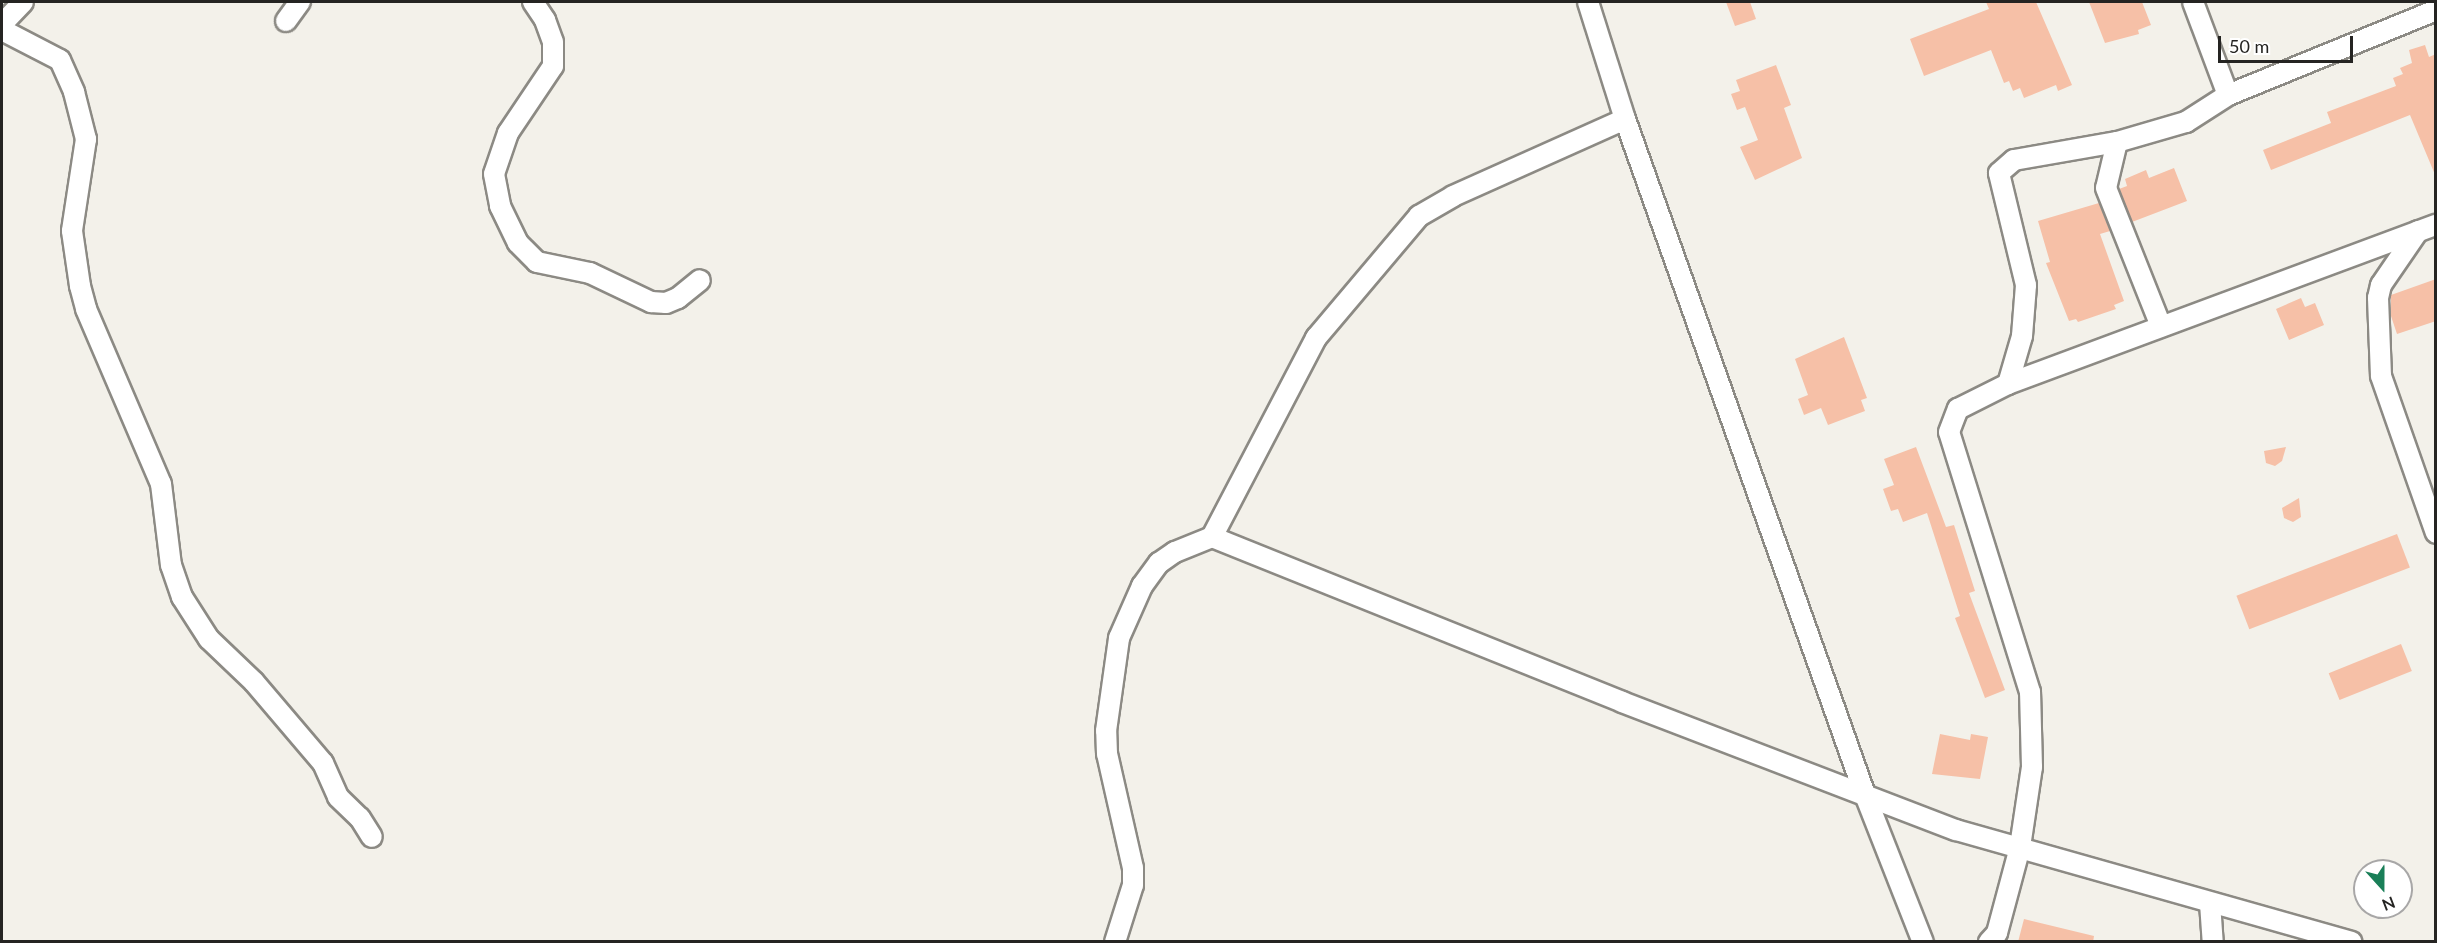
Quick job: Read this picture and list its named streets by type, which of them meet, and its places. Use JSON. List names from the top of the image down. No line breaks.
{"scale_bar":"50 m","north":"bottom"}
